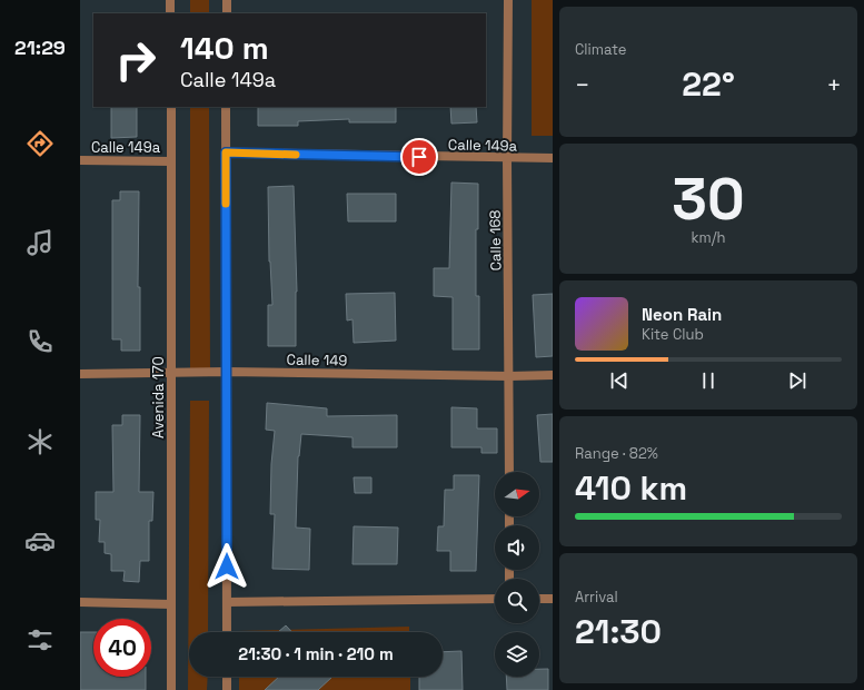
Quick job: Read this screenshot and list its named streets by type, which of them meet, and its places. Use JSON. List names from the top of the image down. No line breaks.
{"streets":{"street":["Calle 149a","Calle 168","Calle 149","Avenida 170"]},"crossings":[["Calle 149a","Calle 168"],["Calle 149a","Avenida 170"],["Calle 168","Calle 149"],["Calle 149","Avenida 170"]],"north":"right","page":{"tabs":"21:29","tile":["Climate",["30","km/h"],["Range · 82%","410 km"],["Arrival","21:30"]],"turn":["140 m","Calle 149a"],"heat":["−","22°","+"],"song":["Neon Rain","Kite Club"],"limit":"40","trip":"21:30 · 1 min · 210 m"}}
